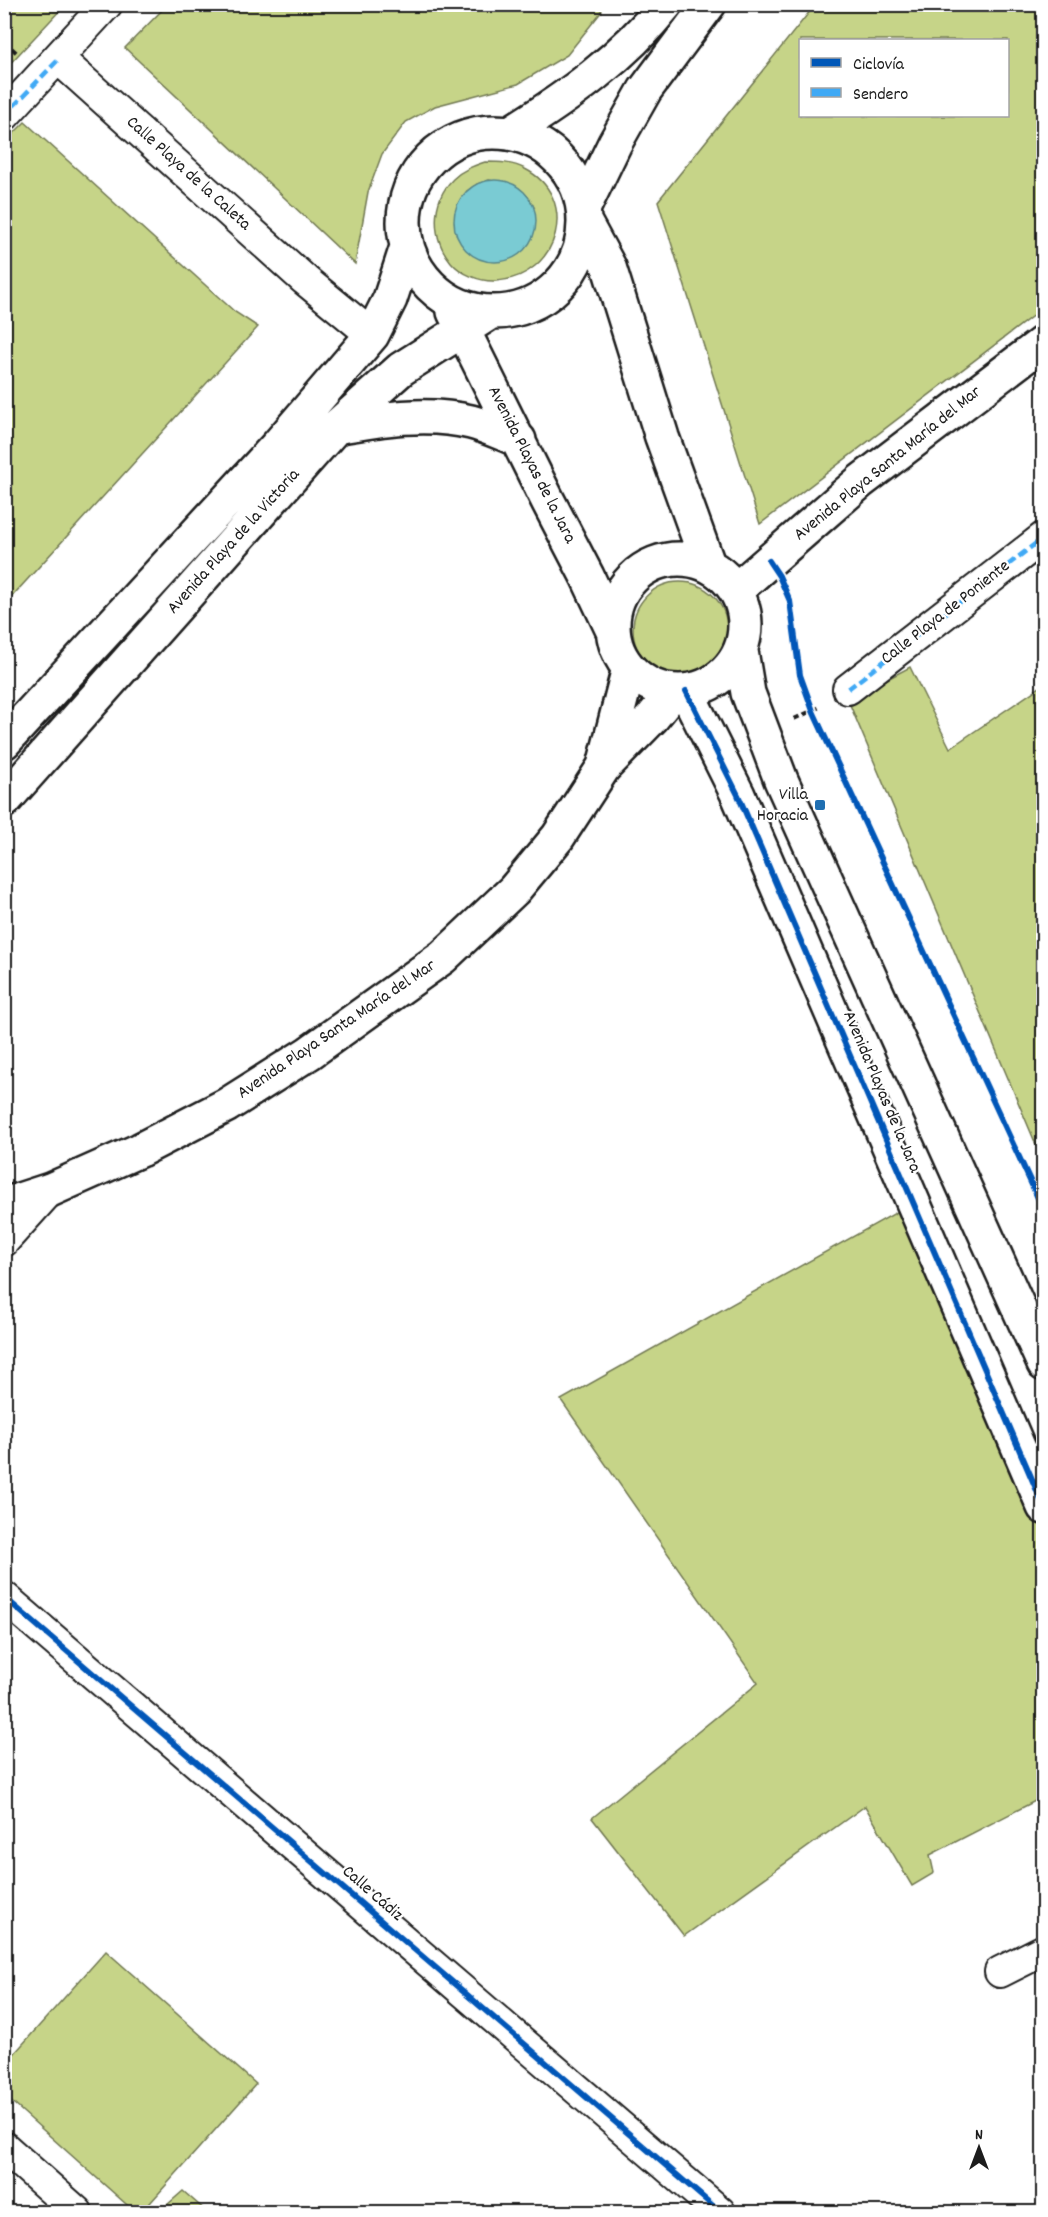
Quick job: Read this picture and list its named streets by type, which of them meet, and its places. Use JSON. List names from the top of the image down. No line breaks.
{"streets":{"street":["Calle Playa de la Caleta","Avenida Playa Santa María del Mar","Avenida Playas de la Jara","Avenida Playa de la Victoria","Calle Playa de Poniente","Calle Cádiz"]},"crossings":[["Calle Playa de la Caleta","Avenida Playa de la Victoria"],["Avenida Playa Santa María del Mar","Avenida Playas de la Jara"],["Avenida Playas de la Jara","Avenida Playa de la Victoria"]],"places":{"transit":["Villa Horacia"]},"legend":["Ciclovía","Sendero"],"north":"top"}
